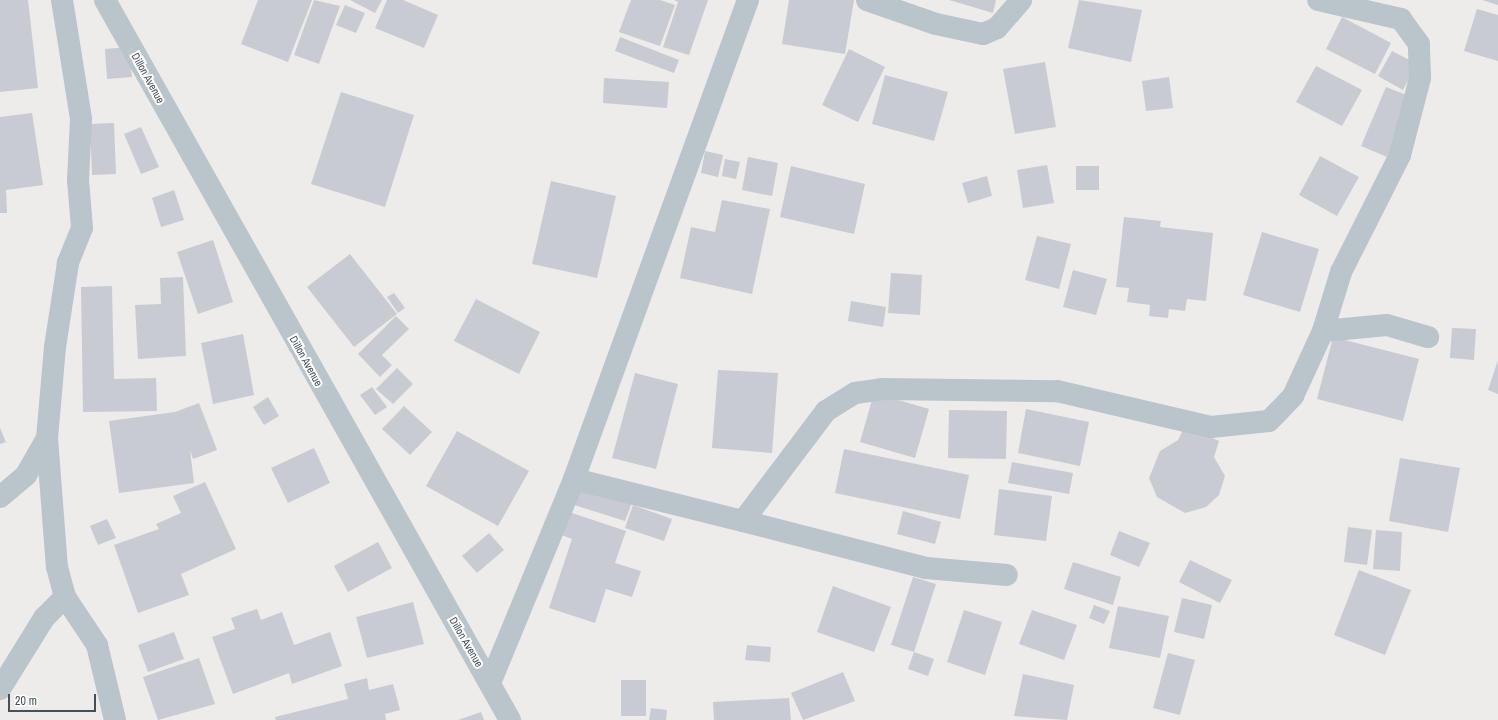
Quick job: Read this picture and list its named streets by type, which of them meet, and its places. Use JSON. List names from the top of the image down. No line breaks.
{"streets":{"street":["Dillon Avenue"]},"scale_bar":"20 m"}
